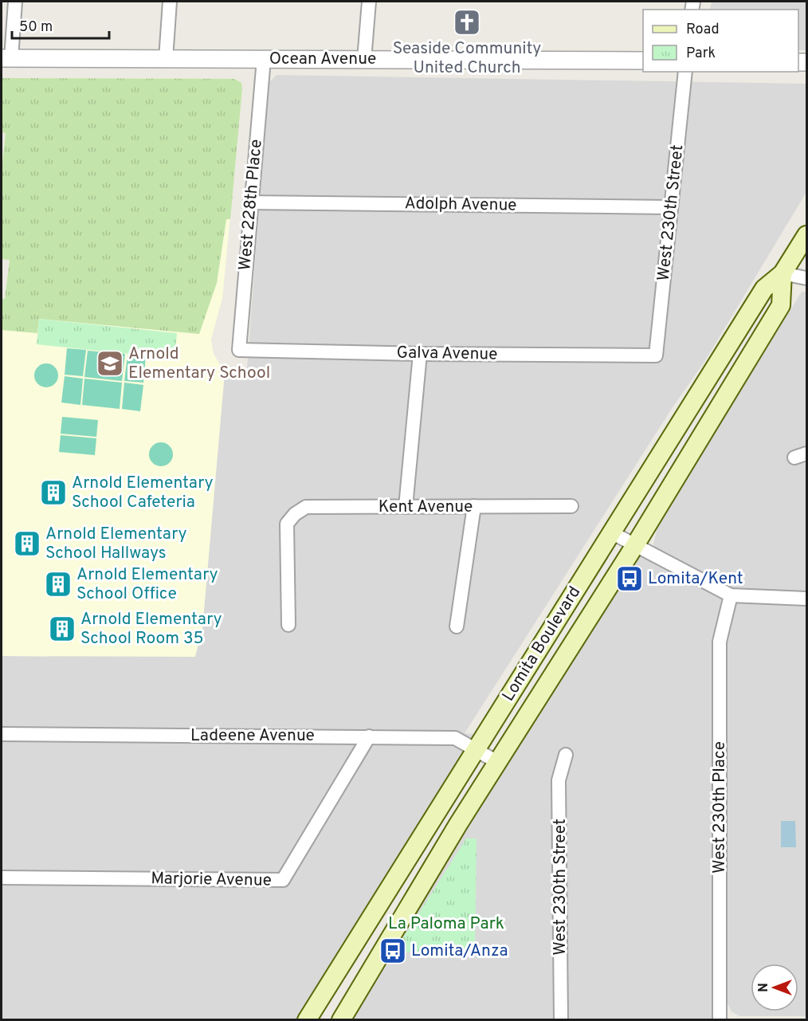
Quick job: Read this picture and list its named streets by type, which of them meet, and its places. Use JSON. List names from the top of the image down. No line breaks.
{"streets":{"main road":["Lomita Boulevard"],"street":["Ocean Avenue","West 228th Place","Adolph Avenue","West 230th Street","Galva Avenue","Kent Avenue","Ladeene Avenue","West 230th Place","Marjorie Avenue"]},"crossings":[["Ocean Avenue","West 228th Place"],["West 228th Place","Adolph Avenue"],["West 228th Place","Galva Avenue"],["Adolph Avenue","West 230th Street"],["West 230th Street","Galva Avenue"],["Lomita Boulevard","Ladeene Avenue"],["Ladeene Avenue","Marjorie Avenue"]],"parks":["La Paloma Park"],"places":{"church":["Seaside Community United Church"],"school or university":["Arnold Elementary School"],"building":["Arnold Elementary School Cafeteria","Arnold Elementary School Hallways","Arnold Elementary School Office","Arnold Elementary School Room 35"],"bus stop":["Lomita/Kent","Lomita/Anza"]},"legend":["Road","Park"],"scale_bar":"50 m","north":"left"}
